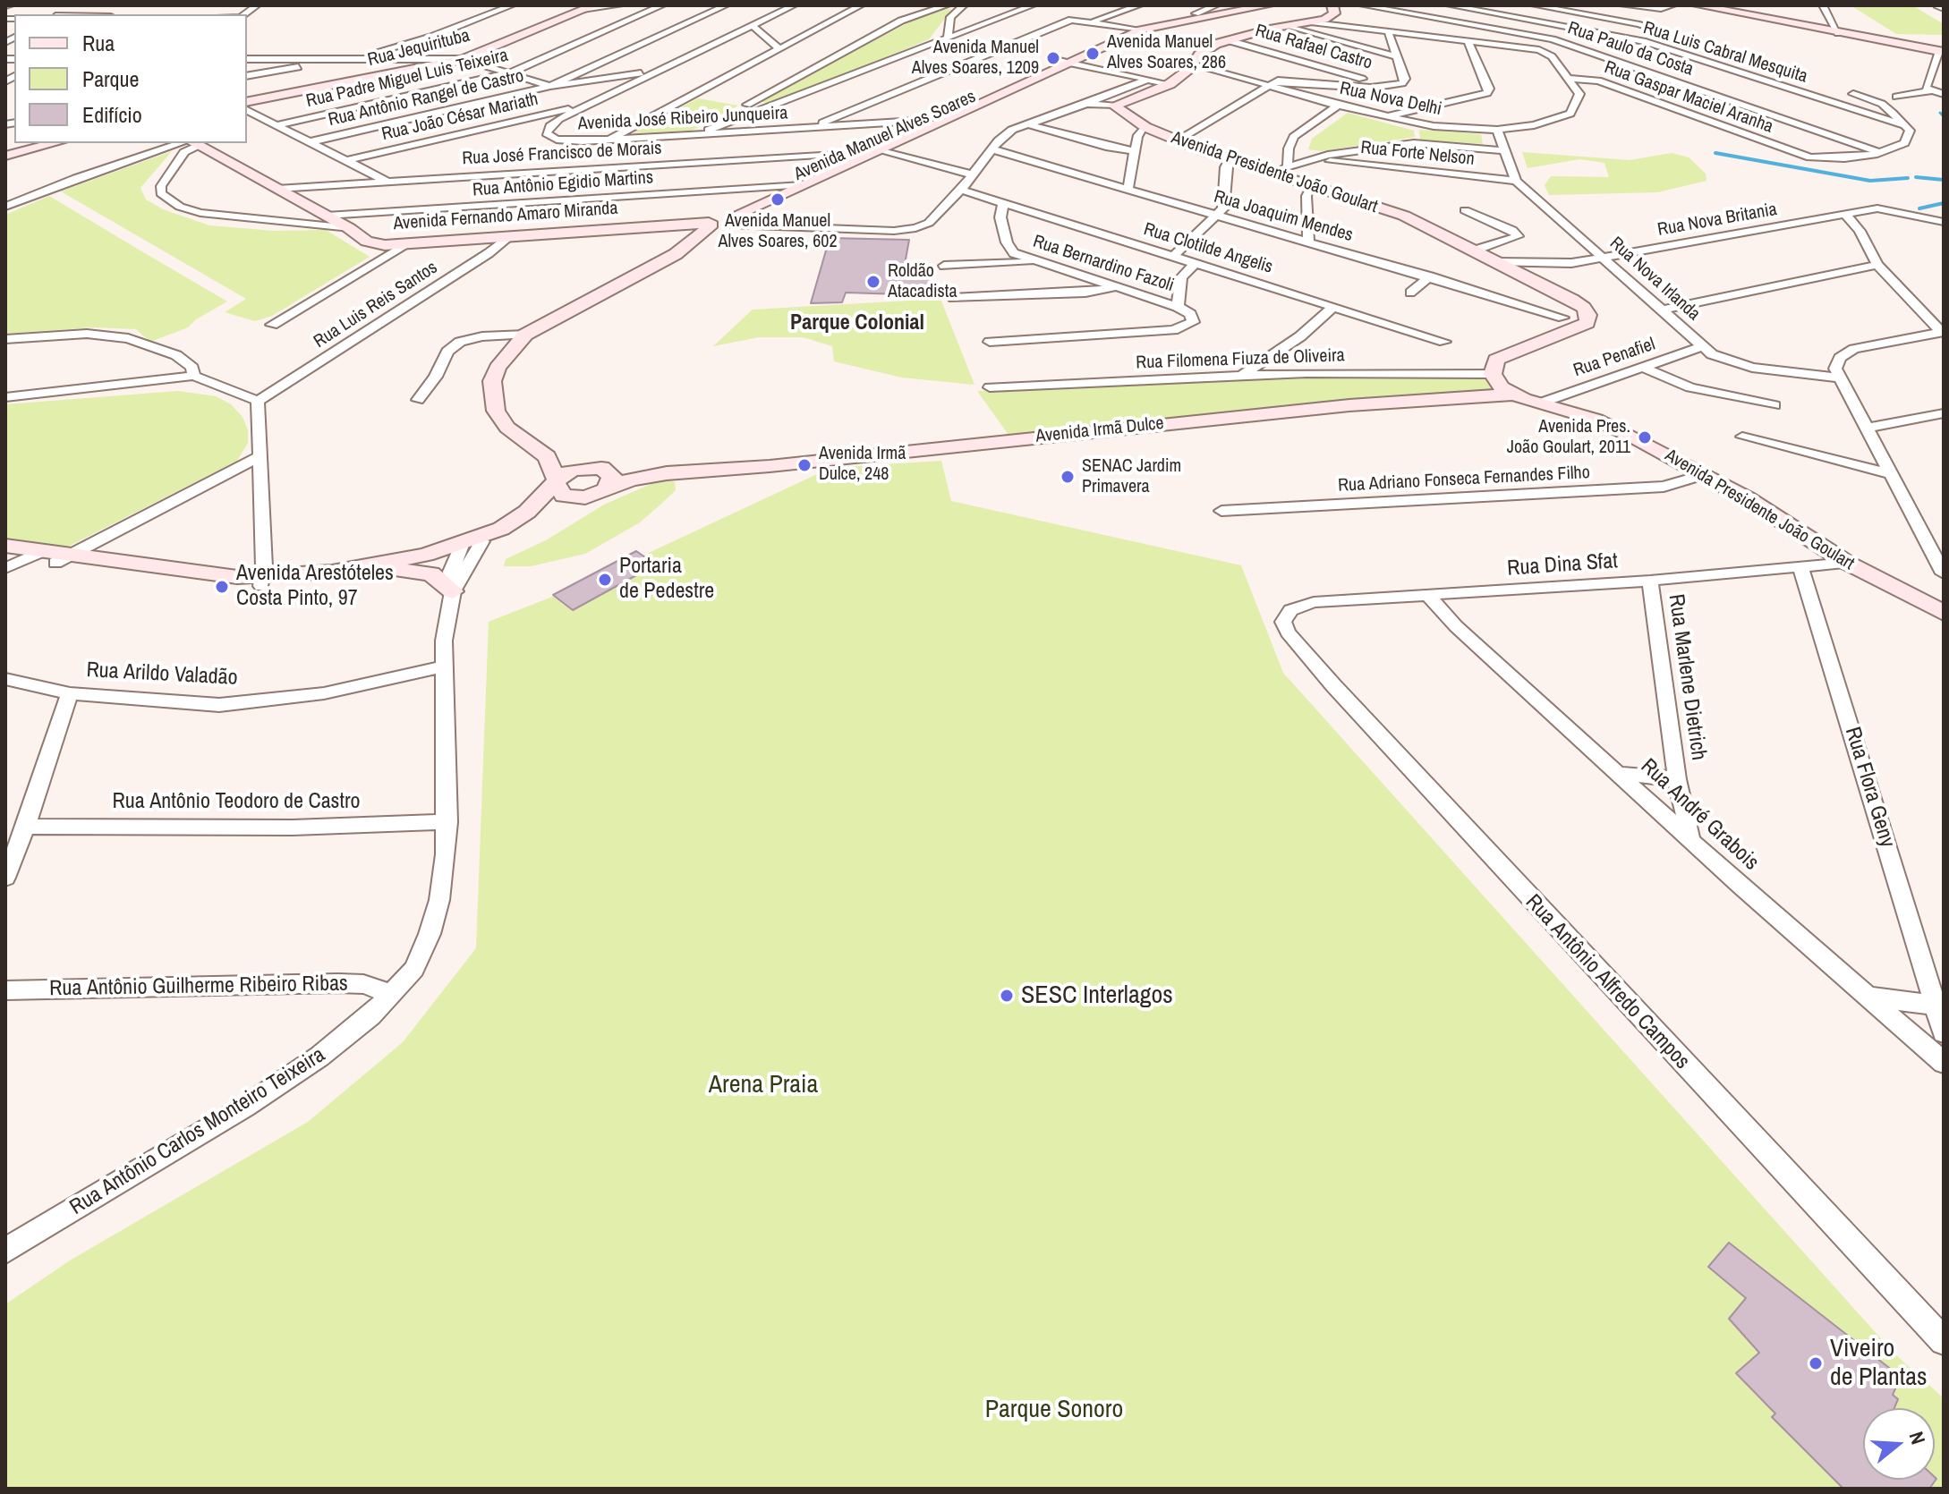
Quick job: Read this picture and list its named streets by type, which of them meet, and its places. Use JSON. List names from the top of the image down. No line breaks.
{"streets":{"street":["Rua Rafael Castro","Rua Jequirituba","Rua Paulo da Costa","Rua Luis Cabral Mesquita","Rua Padre Miguel Luis Teixeira","Rua Gaspar Maciel Aranha","Rua Antônio Rangel de Castro","Rua Nova Delhi","Rua João César Mariath","Avenida José Ribeiro Junqueira","Avenida Manuel Alves Soares","Rua José Francisco de Morais","Rua Forte Nelson","Avenida Presidente João Goulart","Rua Antônio Egidio Martins","Avenida Fernando Amaro Miranda","Rua Joaquim Mendes","Rua Nova Britania","Rua Clotilde Angelis","Rua Bernardino Fazoli","Rua Nova Irlanda","Rua Luis Reis Santos","Rua Penafiel","Rua Filomena Fiuza de Oliveira","Avenida Irmã Dulce","Rua Adriano Fonseca Fernandes Filho","Rua Dina Sfat","Rua Arildo Valadão","Rua Marlene Dietrich","Rua Flora Geny","Rua Antônio Teodoro de Castro","Rua André Grabois","Rua Antônio Alfredo Campos","Rua Antônio Guilherme Ribeiro Ribas","Rua Antônio Carlos Monteiro Teixeira"]},"crossings":[["Rua Paulo da Costa","Rua Gaspar Maciel Aranha"],["Rua Gaspar Maciel Aranha","Rua Nova Delhi"],["Rua Nova Delhi","Rua Nova Irlanda"],["Rua João César Mariath","Avenida José Ribeiro Junqueira"],["Avenida José Ribeiro Junqueira","Avenida Manuel Alves Soares"],["Avenida Manuel Alves Soares","Rua José Francisco de Morais"],["Avenida Manuel Alves Soares","Rua Antônio Egidio Martins"],["Avenida Manuel Alves Soares","Avenida Fernando Amaro Miranda"],["Avenida Manuel Alves Soares","Avenida Irmã Dulce"],["Rua José Francisco de Morais","Rua Antônio Egidio Martins"],["Rua José Francisco de Morais","Avenida Fernando Amaro Miranda"],["Rua Forte Nelson","Avenida Presidente João Goulart"],["Rua Forte Nelson","Rua Nova Irlanda"],["Avenida Presidente João Goulart","Rua Nova Britania"],["Avenida Presidente João Goulart","Rua Penafiel"],["Avenida Presidente João Goulart","Rua Filomena Fiuza de Oliveira"],["Avenida Presidente João Goulart","Avenida Irmã Dulce"],["Avenida Presidente João Goulart","Rua Adriano Fonseca Fernandes Filho"],["Avenida Presidente João Goulart","Rua Dina Sfat"],["Rua Antônio Egidio Martins","Avenida Fernando Amaro Miranda"],["Avenida Fernando Amaro Miranda","Rua Luis Reis Santos"],["Rua Nova Britania","Rua Nova Irlanda"],["Rua Clotilde Angelis","Rua Bernardino Fazoli"],["Rua Nova Irlanda","Rua Penafiel"],["Avenida Irmã Dulce","Rua Antônio Carlos Monteiro Teixeira"],["Rua Dina Sfat","Rua Marlene Dietrich"],["Rua Dina Sfat","Rua Flora Geny"],["Rua Dina Sfat","Rua André Grabois"],["Rua Dina Sfat","Rua Antônio Alfredo Campos"],["Rua Arildo Valadão","Rua Antônio Carlos Monteiro Teixeira"],["Rua Marlene Dietrich","Rua André Grabois"],["Rua Antônio Teodoro de Castro","Rua Antônio Carlos Monteiro Teixeira"],["Rua Antônio Guilherme Ribeiro Ribas","Rua Antônio Carlos Monteiro Teixeira"]],"districts":["Parque Colonial"],"parks":["Arena Praia","Parque Sonoro"],"places":["Avenida Manuel Alves Soares, 286","Avenida Manuel Alves Soares, 1209","Avenida Manuel Alves Soares, 602","Roldão Atacadista","Avenida Pres. João Goulart, 2011","Avenida Irmã Dulce, 248","SENAC Jardim Primavera","Portaria de Pedestre","Avenida Arestóteles Costa Pinto, 97","SESC Interlagos","Viveiro de Plantas"],"legend":["Rua","Parque","Edifício"],"north":"right"}
